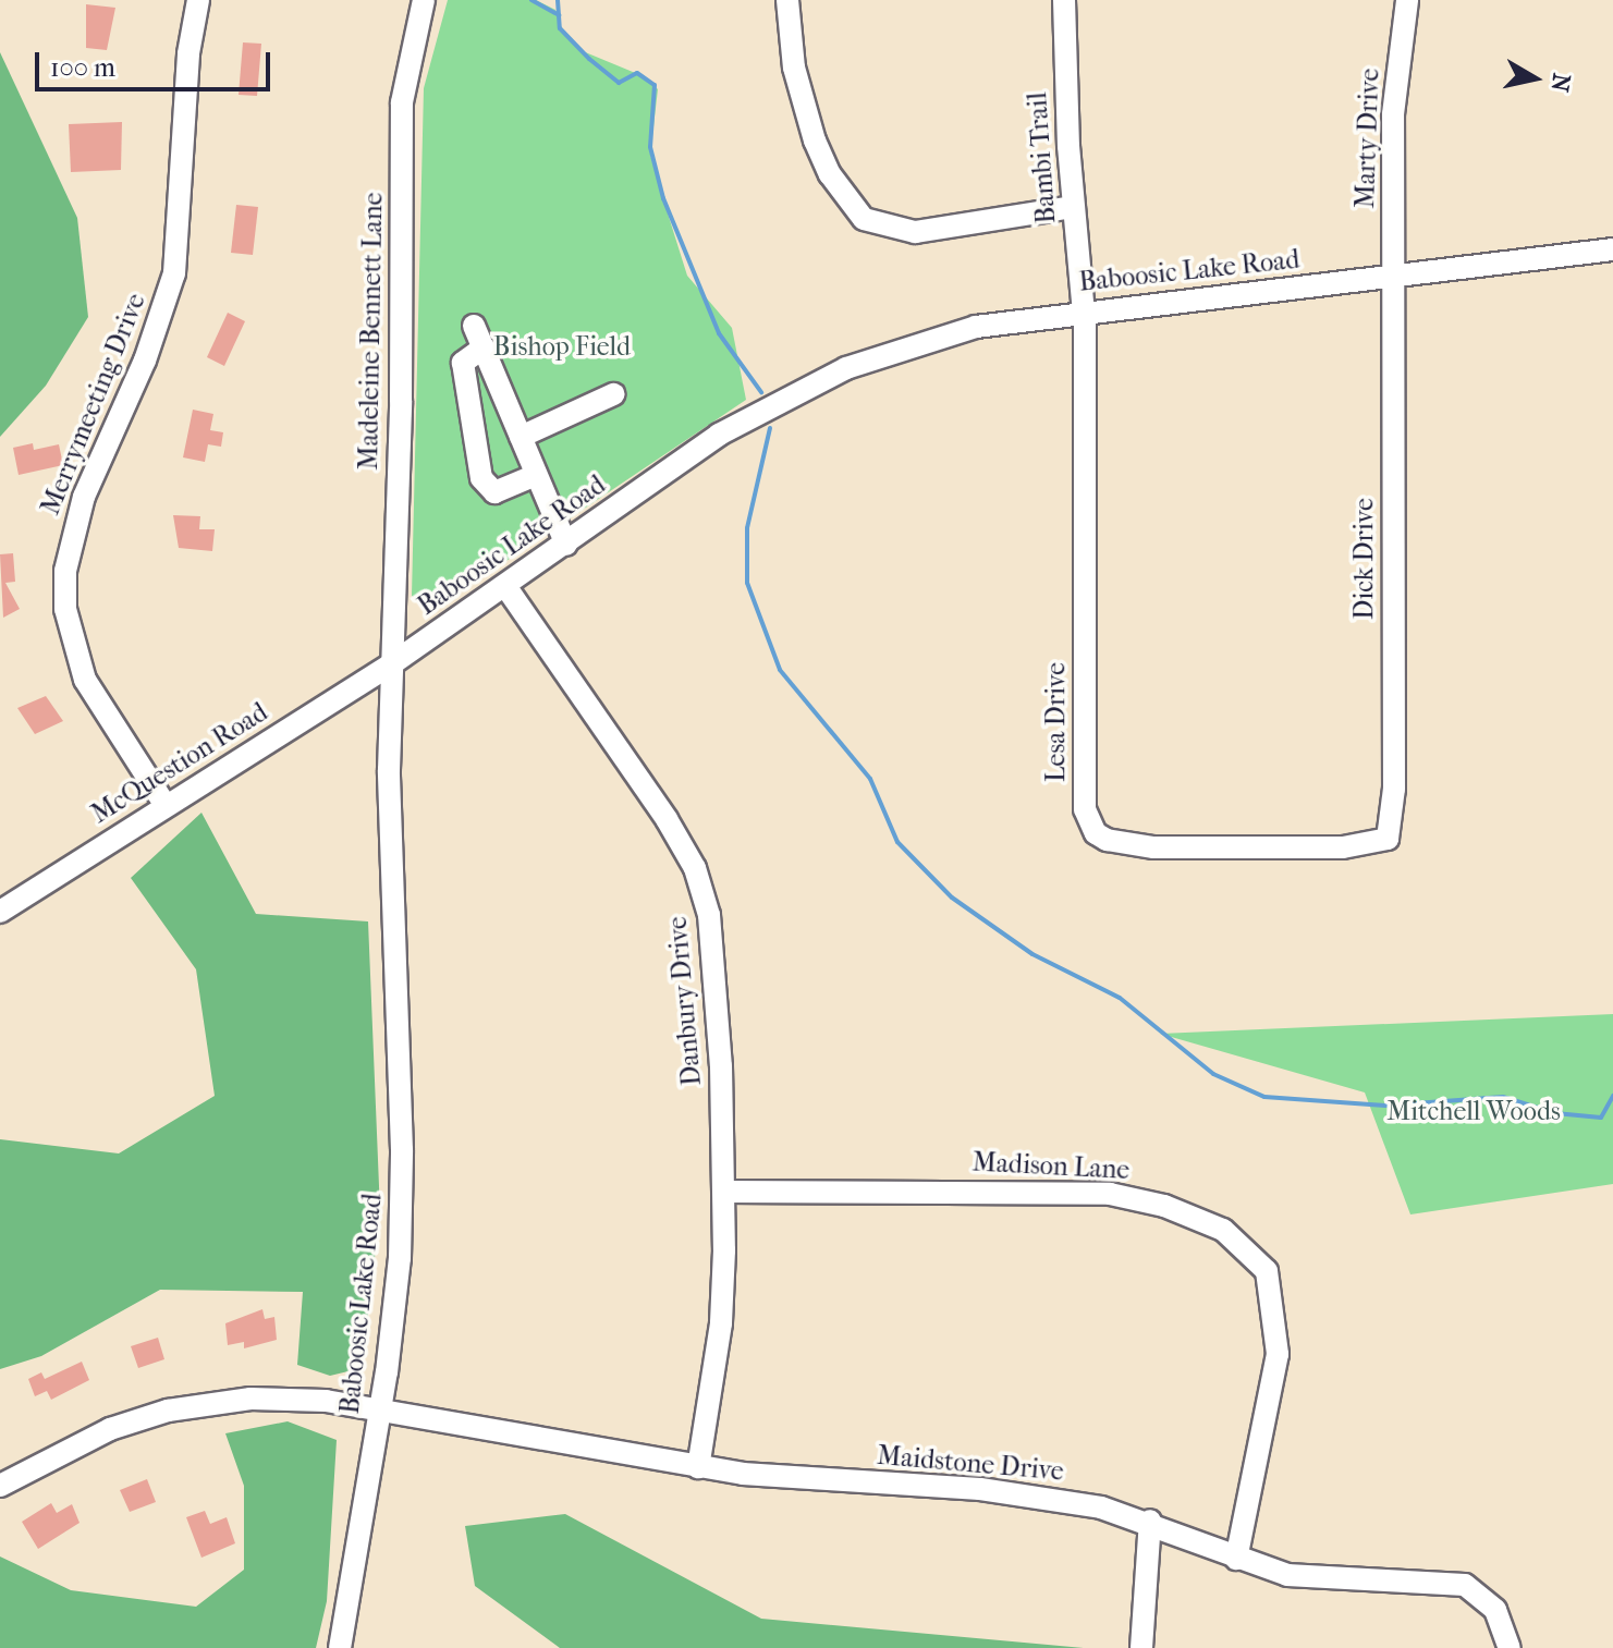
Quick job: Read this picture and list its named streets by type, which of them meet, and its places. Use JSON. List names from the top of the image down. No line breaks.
{"streets":{"street":["Marty Drive","Bambi Trail","Baboosic Lake Road","Madeleine Bennett Lane","Merrymeeting Drive","Dick Drive","Lesa Drive","McQuestion Road","Danbury Drive","Madison Lane","Maidstone Drive"]},"crossings":[["Marty Drive","Baboosic Lake Road"],["Marty Drive","Dick Drive"],["Bambi Trail","Baboosic Lake Road"],["Bambi Trail","Lesa Drive"],["Baboosic Lake Road","Madeleine Bennett Lane"],["Baboosic Lake Road","Dick Drive"],["Baboosic Lake Road","Lesa Drive"],["Baboosic Lake Road","McQuestion Road"],["Baboosic Lake Road","Danbury Drive"],["Baboosic Lake Road","Maidstone Drive"],["Madeleine Bennett Lane","McQuestion Road"],["Merrymeeting Drive","McQuestion Road"],["Dick Drive","Lesa Drive"],["Danbury Drive","Madison Lane"],["Danbury Drive","Maidstone Drive"],["Madison Lane","Maidstone Drive"]],"parks":["Bishop Field","Mitchell Woods"],"scale_bar":"100 m","north":"right"}
